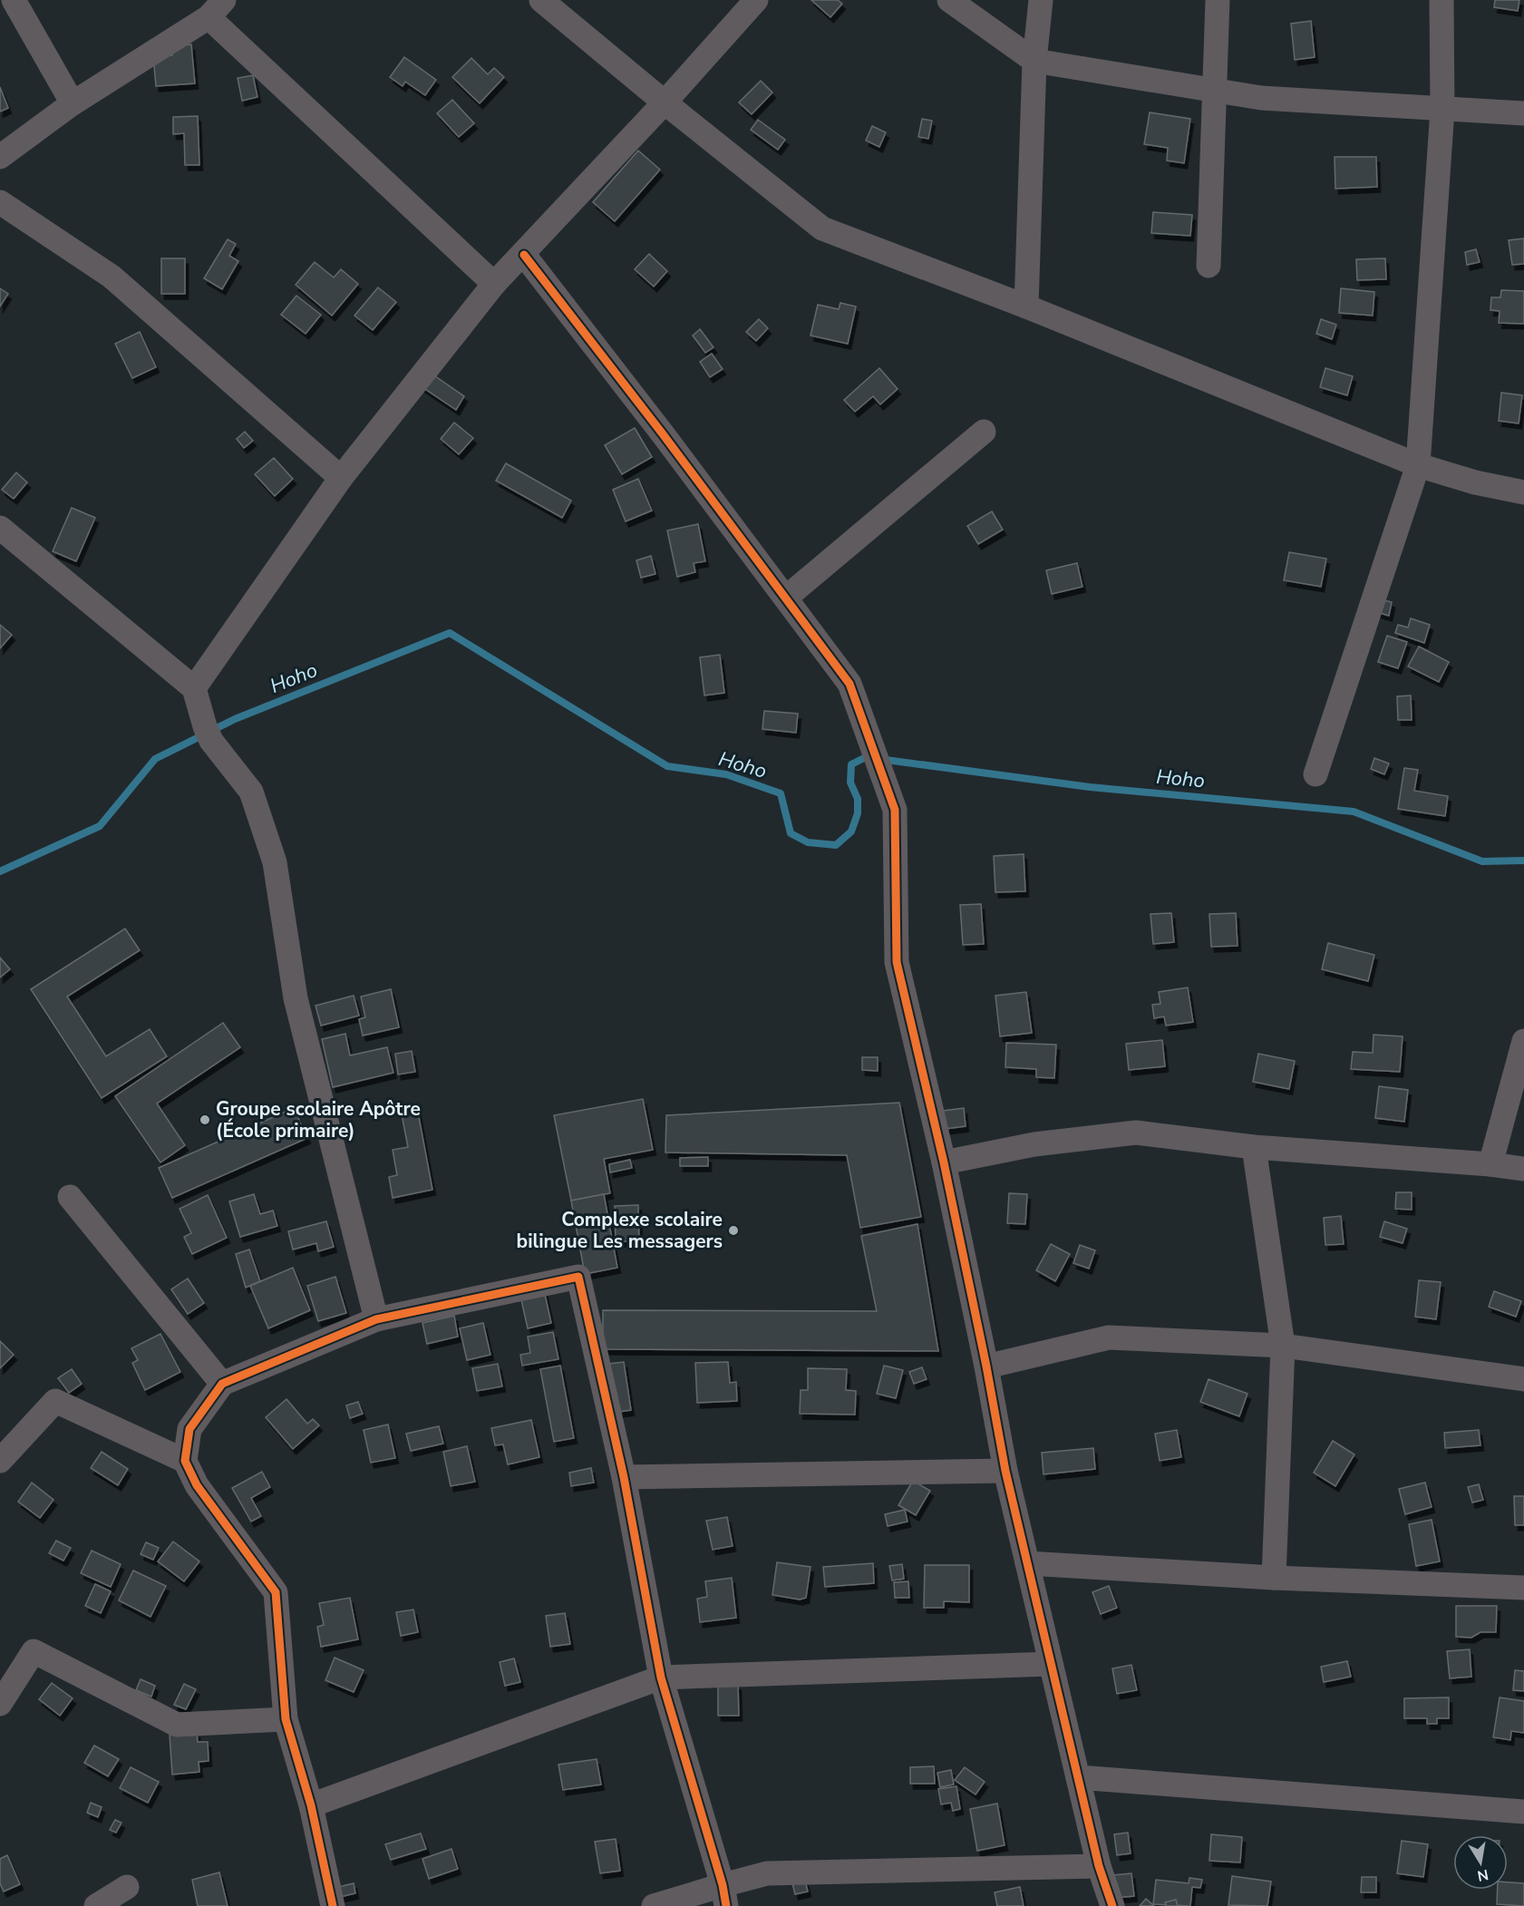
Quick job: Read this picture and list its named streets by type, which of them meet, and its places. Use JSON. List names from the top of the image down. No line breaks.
{"water":["Hoho"],"places":["Groupe scolaire Apôtre (École primaire)","Complexe scolaire bilingue Les messagers"],"north":"bottom"}
